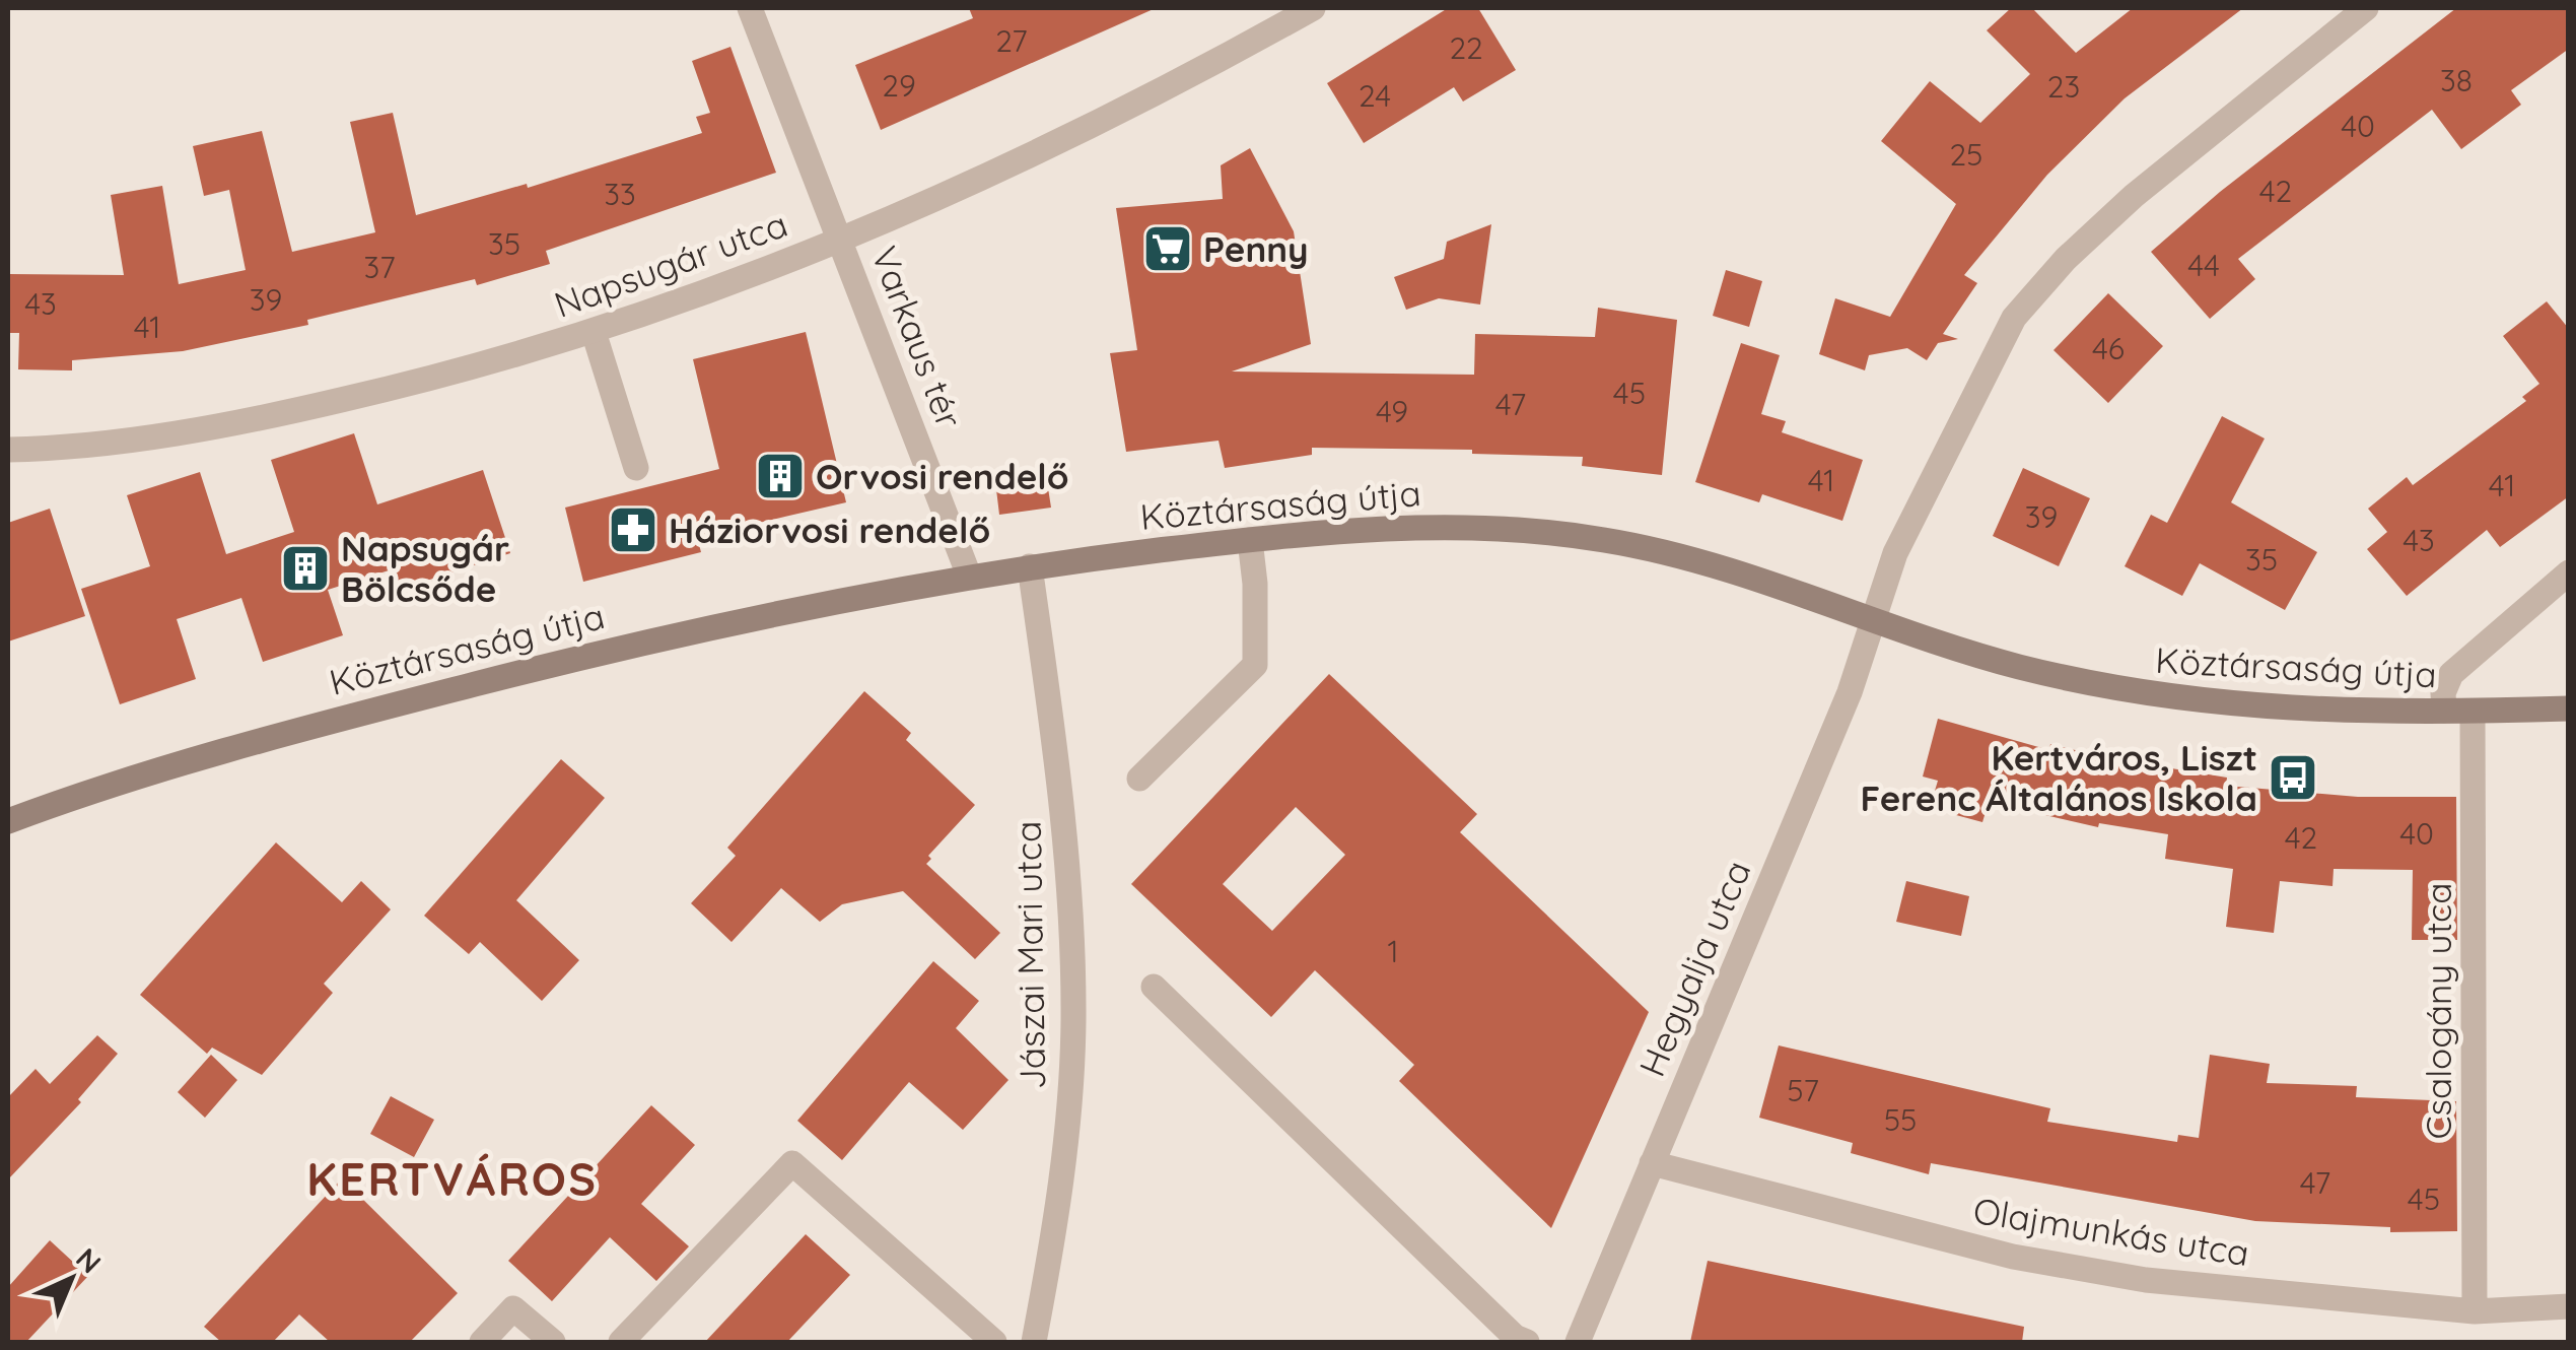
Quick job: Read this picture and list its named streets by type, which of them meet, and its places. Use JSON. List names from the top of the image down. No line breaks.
{"streets":{"street":["Napsugár utca","Varkaus tér","Köztársaság útja","Jászai Mari utca","Hegyalja utca","Csalogány utca","Olajmunkás utca"]},"crossings":[["Napsugár utca","Varkaus tér"],["Varkaus tér","Köztársaság útja"],["Köztársaság útja","Jászai Mari utca"],["Köztársaság útja","Hegyalja utca"],["Köztársaság útja","Csalogány utca"],["Hegyalja utca","Olajmunkás utca"],["Csalogány utca","Olajmunkás utca"]],"districts":["KERTVÁROS"],"places":{"supermarket":["Penny"],"building":["Orvosi rendelő","Napsugár Bölcsőde"],"pharmacy":["Háziorvosi rendelő"],"bus stop":["Kertváros, Liszt Ferenc Általános Iskola"]},"house_numbers":["27","22","38","29","23","24","40","25","42","33","35","44","37","39","43","41","46","45","47","49","41","41","39","43","35","40","42","1","57","55","47","45"],"north":"top right"}
